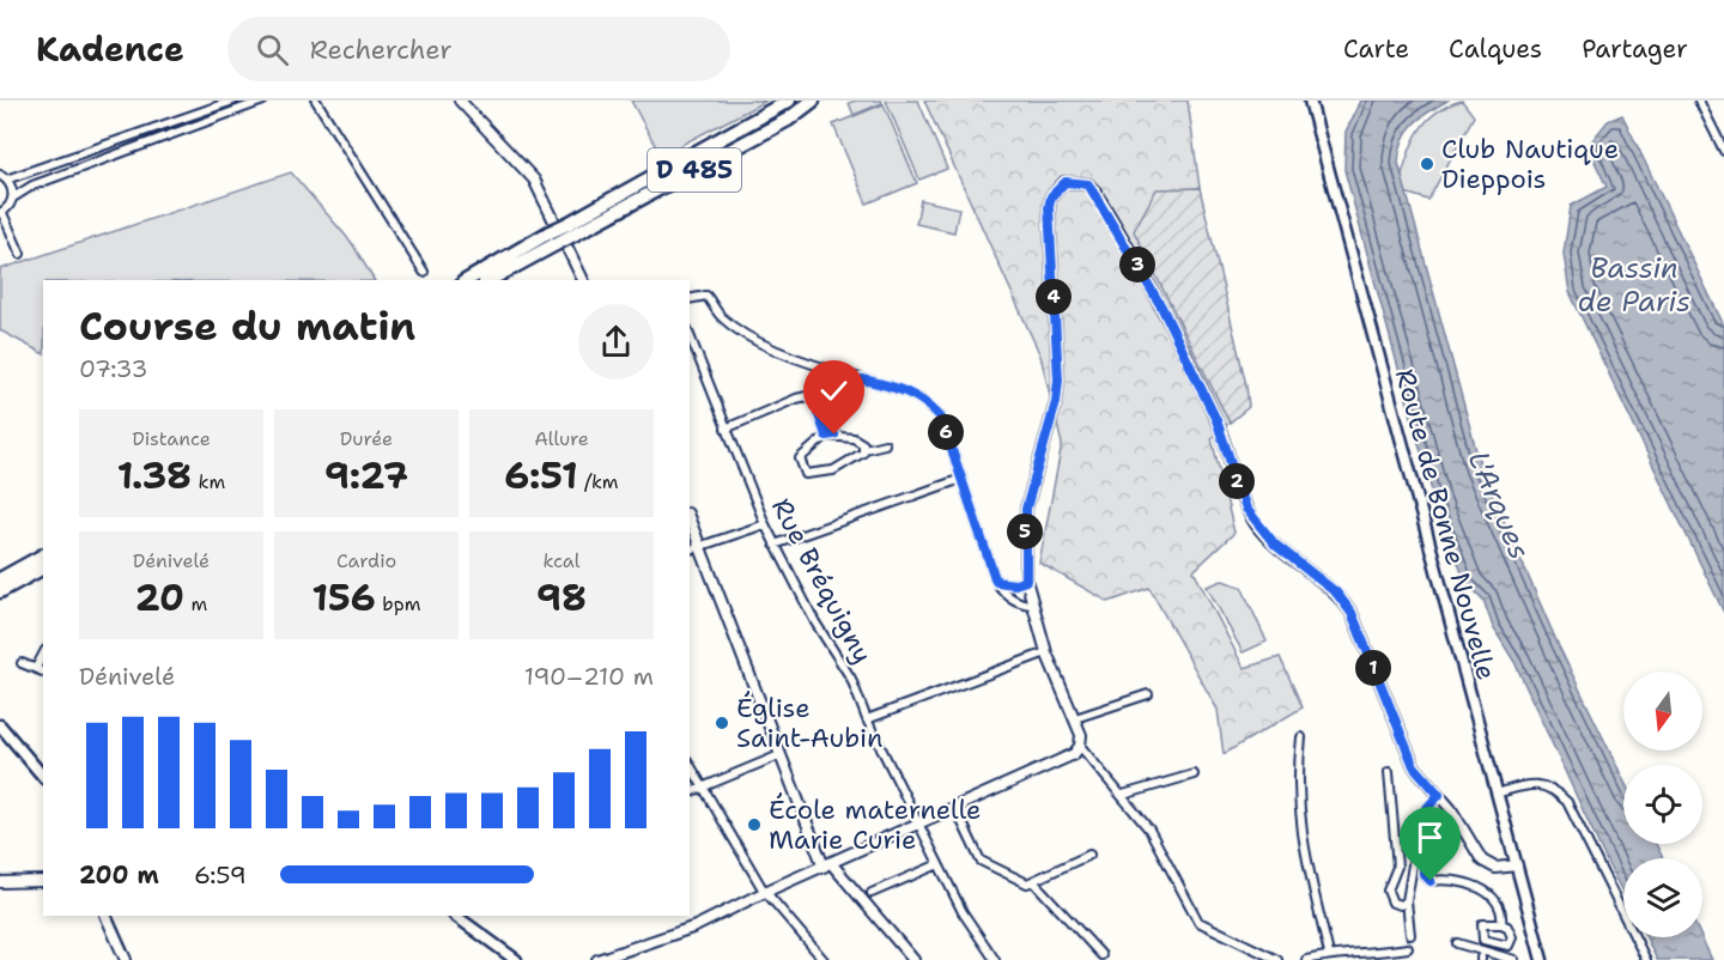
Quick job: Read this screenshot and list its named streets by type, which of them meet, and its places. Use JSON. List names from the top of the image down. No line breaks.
{"streets":{"highway":["D 485"],"main road":["Route de Bonne Nouvelle"],"street":["Rue Bréquigny"]},"water":["Bassin de Paris","L'Arques"],"places":["Club Nautique Dieppois","Église Saint-Aubin","École maternelle Marie Curie"],"north":"bottom","page":{"header":"Kadence","search":"Rechercher","nav":["Carte","Calques","Partager"],"pins":["3","4","6","2","5","1"],"heading":["Course du matin","07:33"],"stats":[["Distance","1.38 km"],["Durée","9:27"],["Allure","6:51 /km"],["Dénivelé","20 m"],["Cardio","156 bpm"],["kcal","98"]],"chart":["Dénivelé","190–210 m"],"list":[{"name":"200 m","note":"6:59"}]}}
